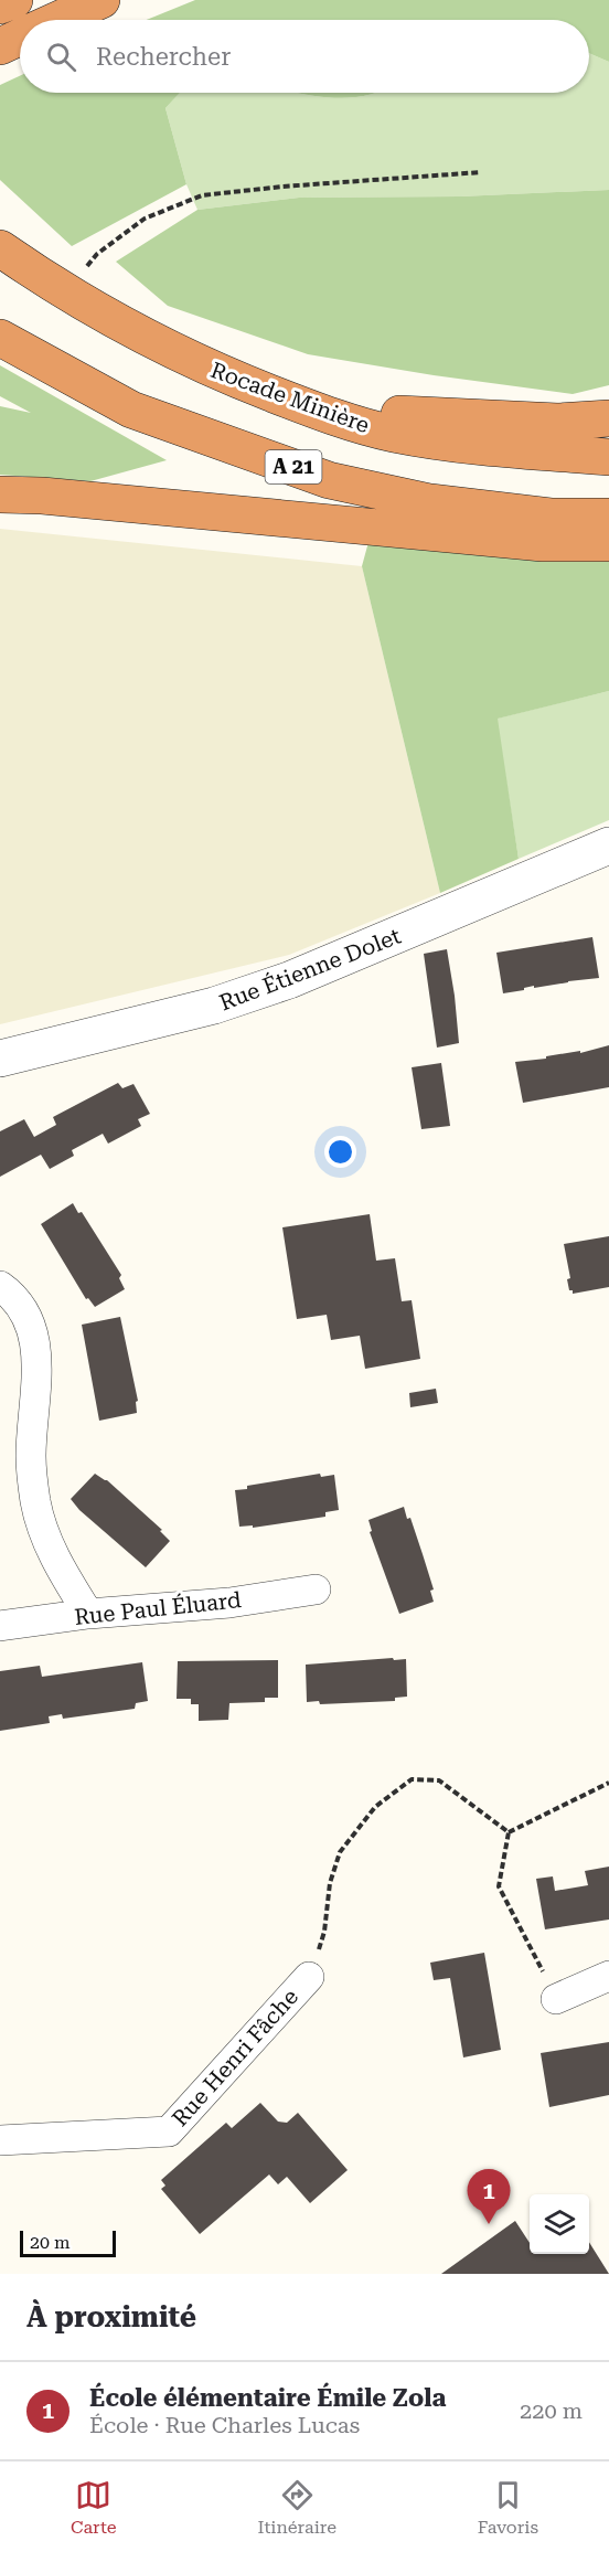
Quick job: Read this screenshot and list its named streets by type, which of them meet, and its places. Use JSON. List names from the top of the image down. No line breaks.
{"streets":{"highway":["Rocade Minière","A 21"],"street":["Rue Étienne Dolet","Rue Paul Éluard","Rue Henri Fâche"]},"scale_bar":"20 m","page":{"search":"Rechercher","pins":"1","scale":"20 m","heading":"À proximité","list":[{"mark":"1","name":"École élémentaire Émile Zola","note":"École · Rue Charles Lucas","value":"220 m"}],"nav":["Carte","Itinéraire","Favoris"]}}
